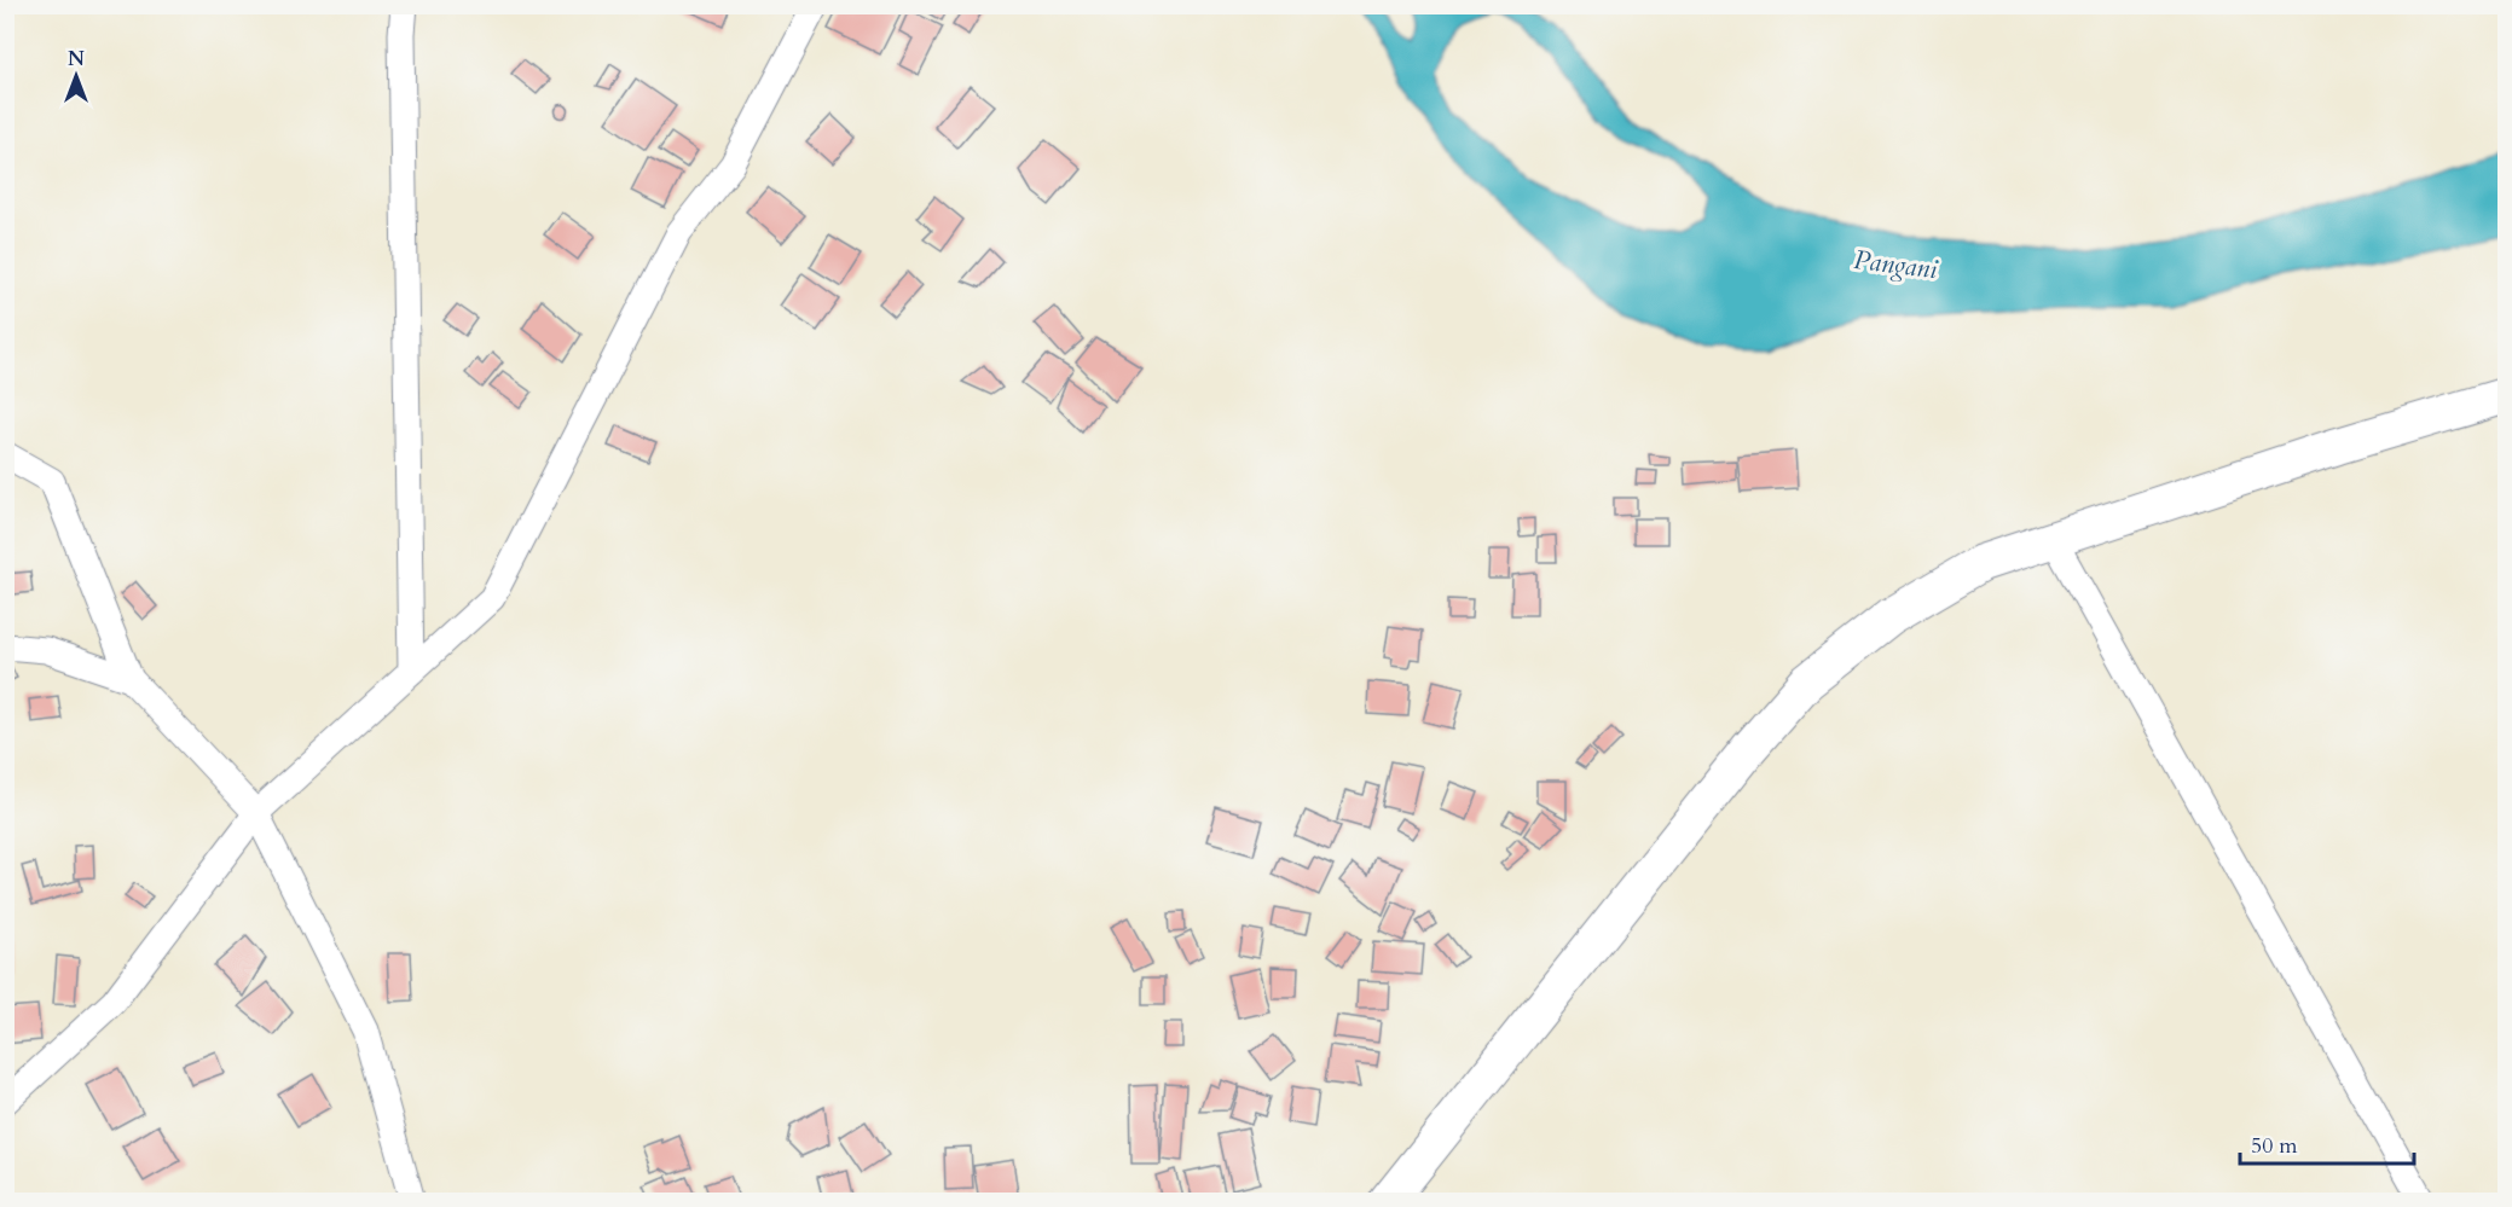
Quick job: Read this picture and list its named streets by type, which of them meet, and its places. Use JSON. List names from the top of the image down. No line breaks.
{"water":["Pangani"],"scale_bar":"50 m","north":"top"}
